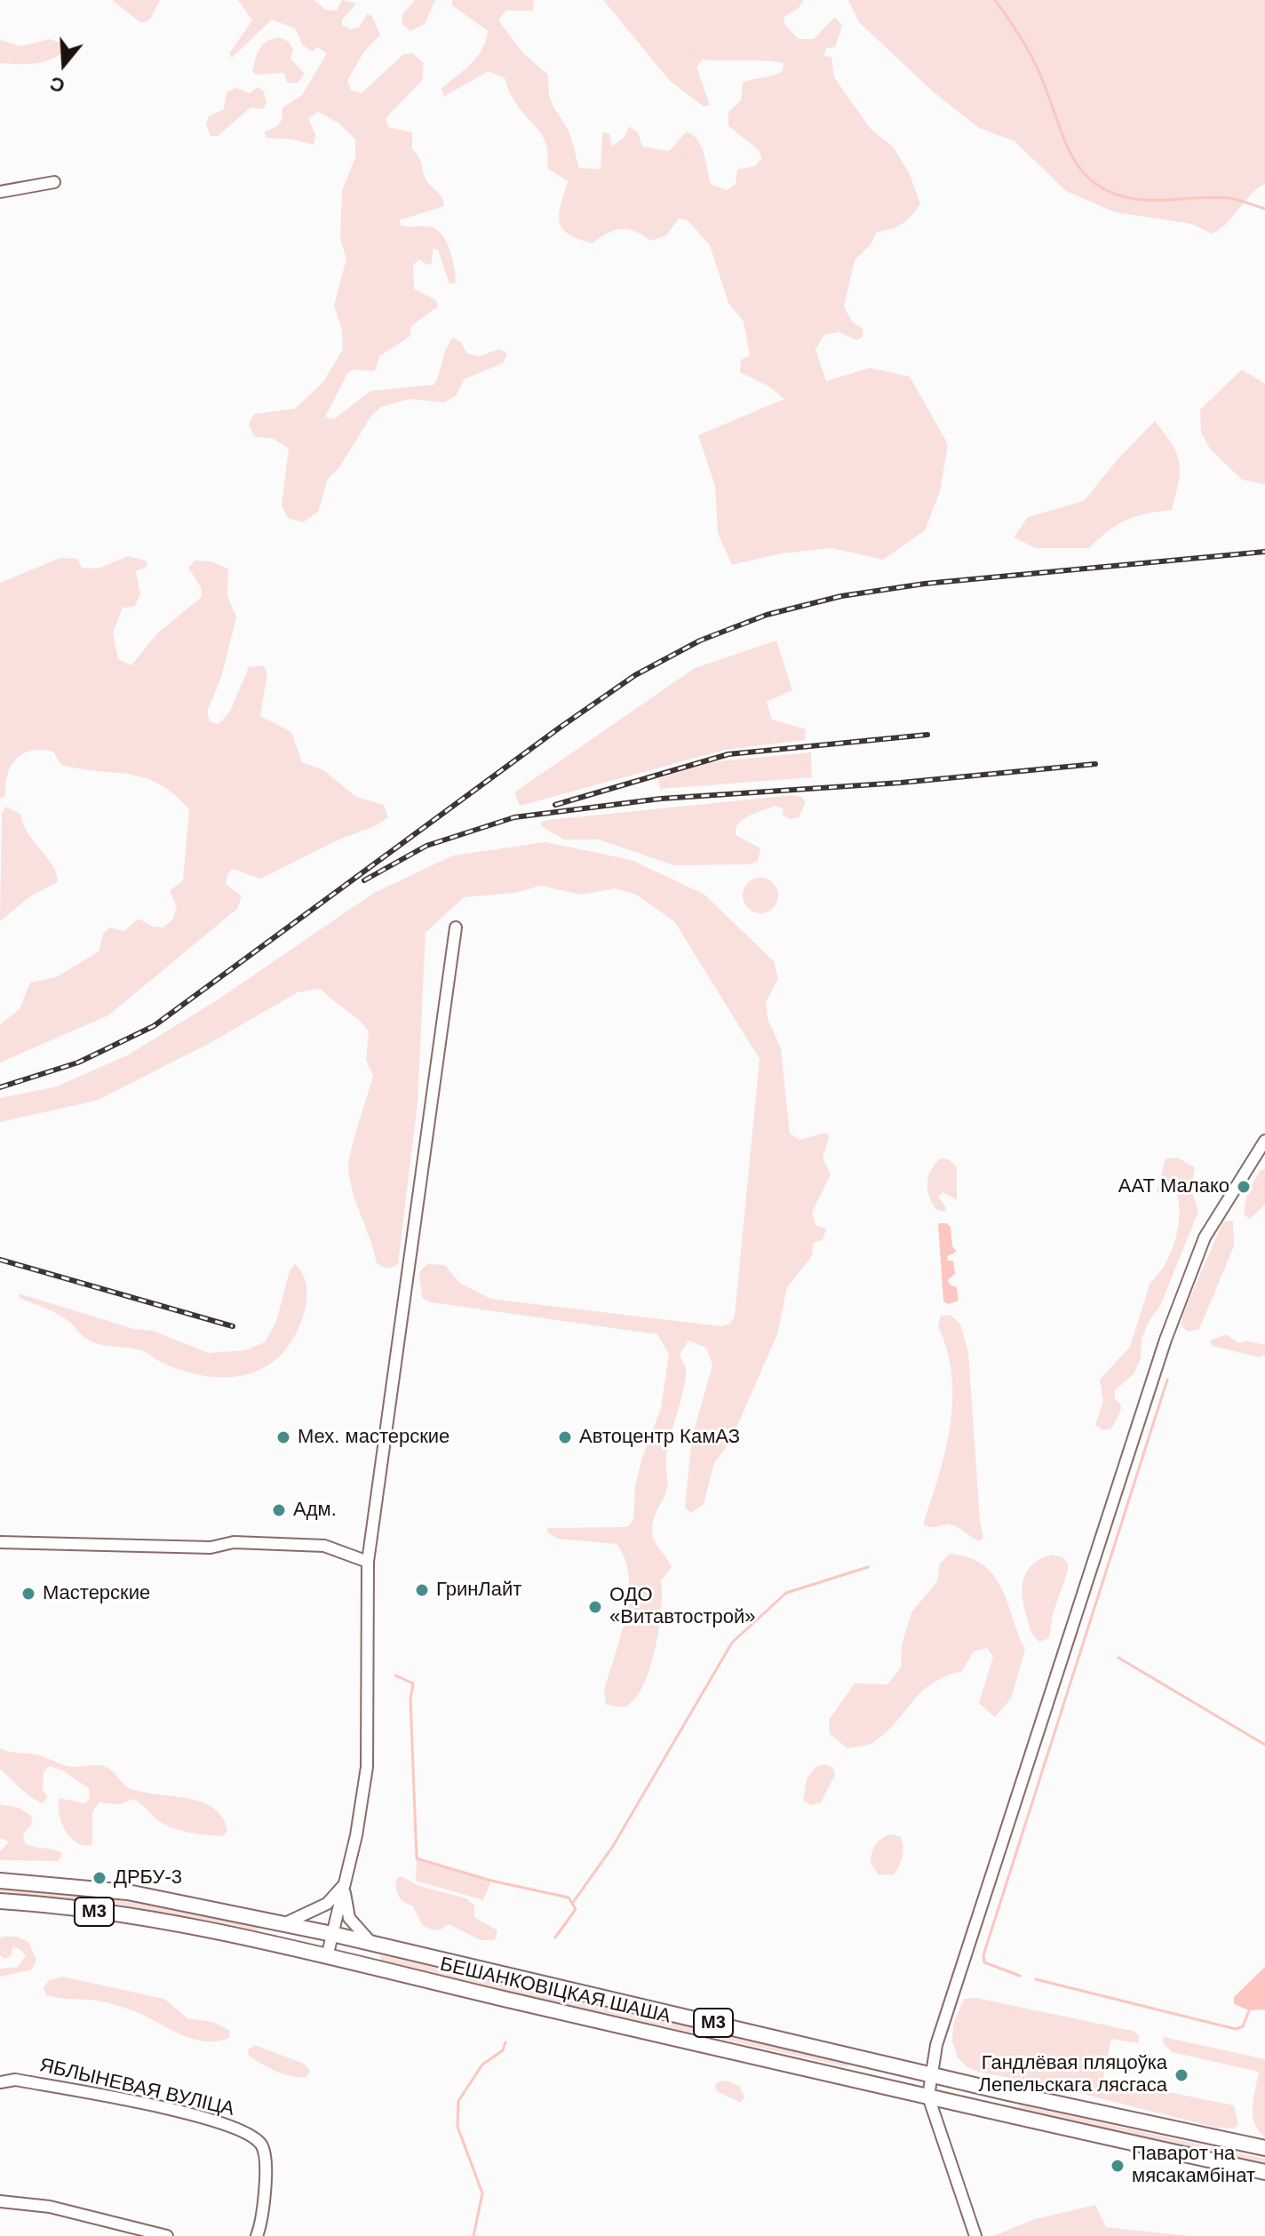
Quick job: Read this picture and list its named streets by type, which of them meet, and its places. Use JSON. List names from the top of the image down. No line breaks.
{"streets":{"main road":["М3","БЕШАНКОВІЦКАЯ ШАША"],"street":["ЯБЛЫНЕВАЯ ВУЛІЦА"]},"places":["ААТ Малако","Мех. мастерские","Автоцентр КамАЗ","Адм.","ГринЛайт","Мастерские","ОДО «Витавтострой»","ДРБУ-3","Гандлёвая пляцоўка Лепельскага лясгаса","Паварот на мясакамбінат"],"north":"bottom"}
